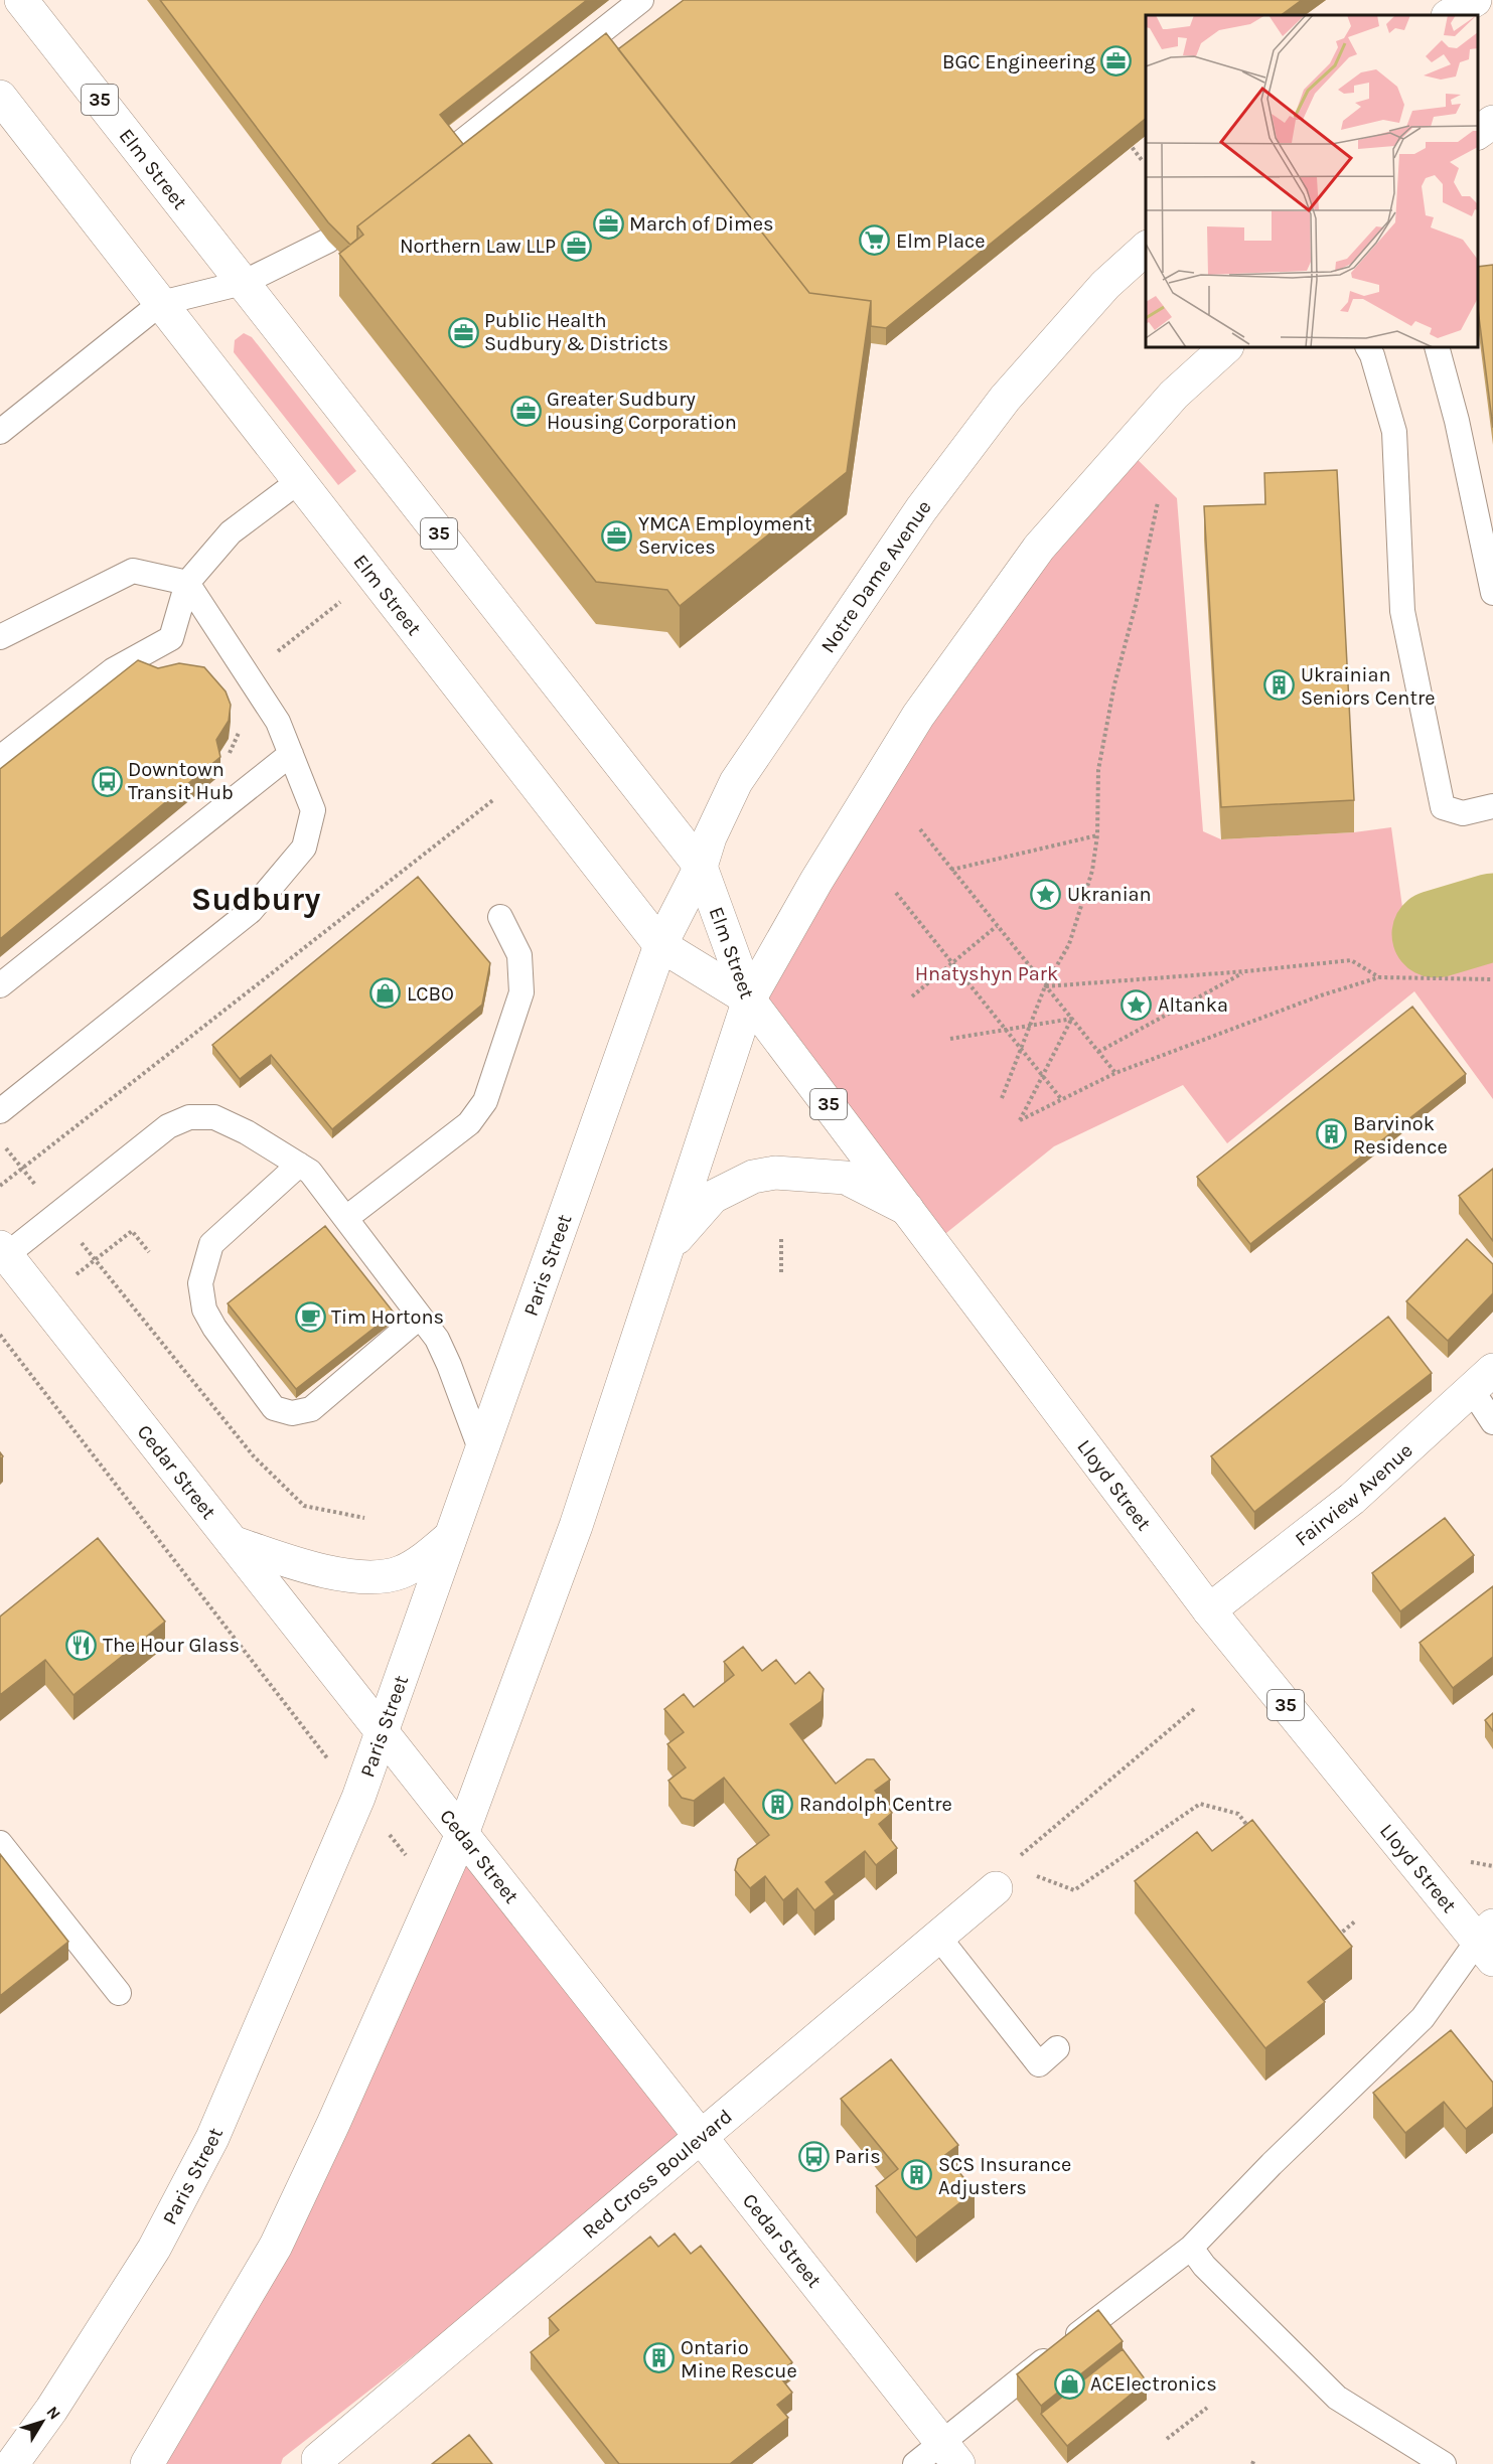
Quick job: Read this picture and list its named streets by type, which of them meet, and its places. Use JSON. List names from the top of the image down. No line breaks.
{"streets":{"main road":["35","Elm Street","Notre Dame Avenue","Paris Street","Cedar Street","Lloyd Street","Fairview Avenue","Red Cross Boulevard"]},"crossings":[["Elm Street","Notre Dame Avenue"],["Elm Street","Paris Street"],["Elm Street","Lloyd Street"],["Notre Dame Avenue","Paris Street"],["Paris Street","Cedar Street"],["Cedar Street","Red Cross Boulevard"],["Lloyd Street","Fairview Avenue"]],"districts":["Sudbury"],"parks":["Hnatyshyn Park"],"places":{"office":["BGC Engineering","March of Dimes","Northern Law LLP","Public Health Sudbury & Districts","Greater Sudbury Housing Corporation","YMCA Employment Services"],"supermarket":["Elm Place"],"building":["Ukrainian Seniors Centre","Barvinok Residence","Randolph Centre","SCS Insurance Adjusters","Ontario Mine Rescue"],"bus stop":["Downtown Transit Hub","Paris"],"place":["Ukranian","Altanka"],"shop":["LCBO","ACElectronics"],"cafe":["Tim Hortons"],"restaurant":["The Hour Glass"]},"north":"top right"}
